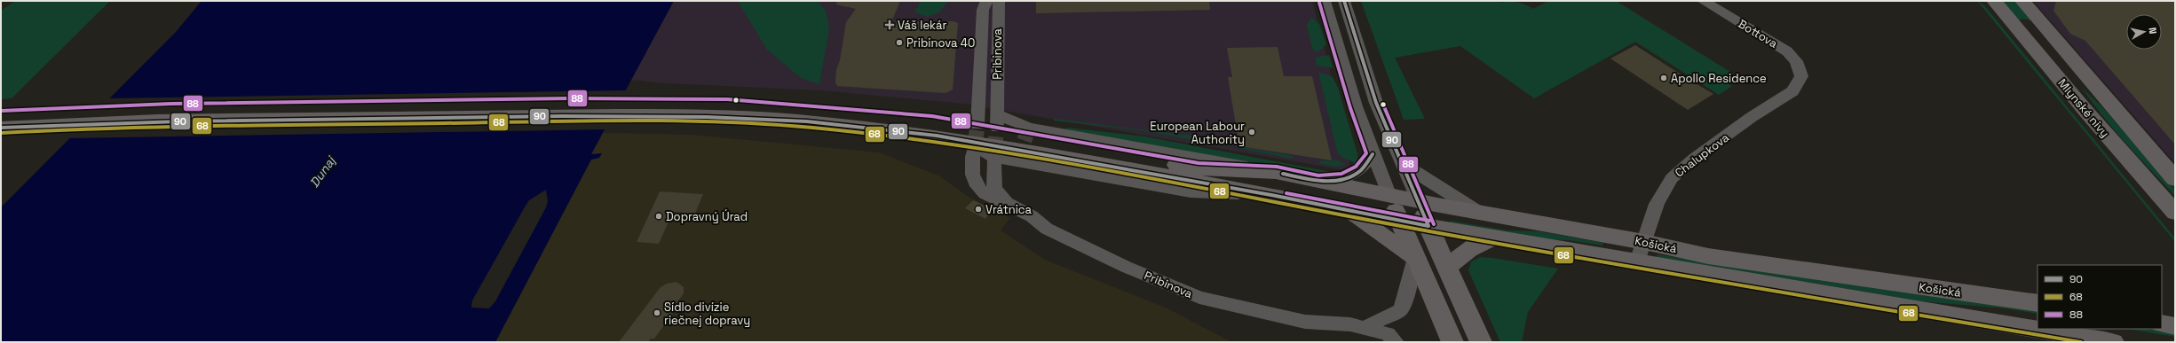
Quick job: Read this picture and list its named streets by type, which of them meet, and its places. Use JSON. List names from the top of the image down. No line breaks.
{"streets":{"main road":["Mlynské nivy","Košická"],"street":["Bottova","Pribinova","Chalupkova"]},"crossings":[["Bottova","Chalupkova"],["Pribinova","Košická"],["Chalupkova","Košická"]],"water":["Dunaj"],"places":{"health":["Váš lekár"],"other":["Pribinova 40","Apollo Residence","European Labour Authority","Vrátnica","Dopravný Úrad","Sídlo divízie riečnej dopravy"]},"lines":["transit line 90","transit line 88","transit line 68"],"legend":["90","68","88"],"north":"right"}
